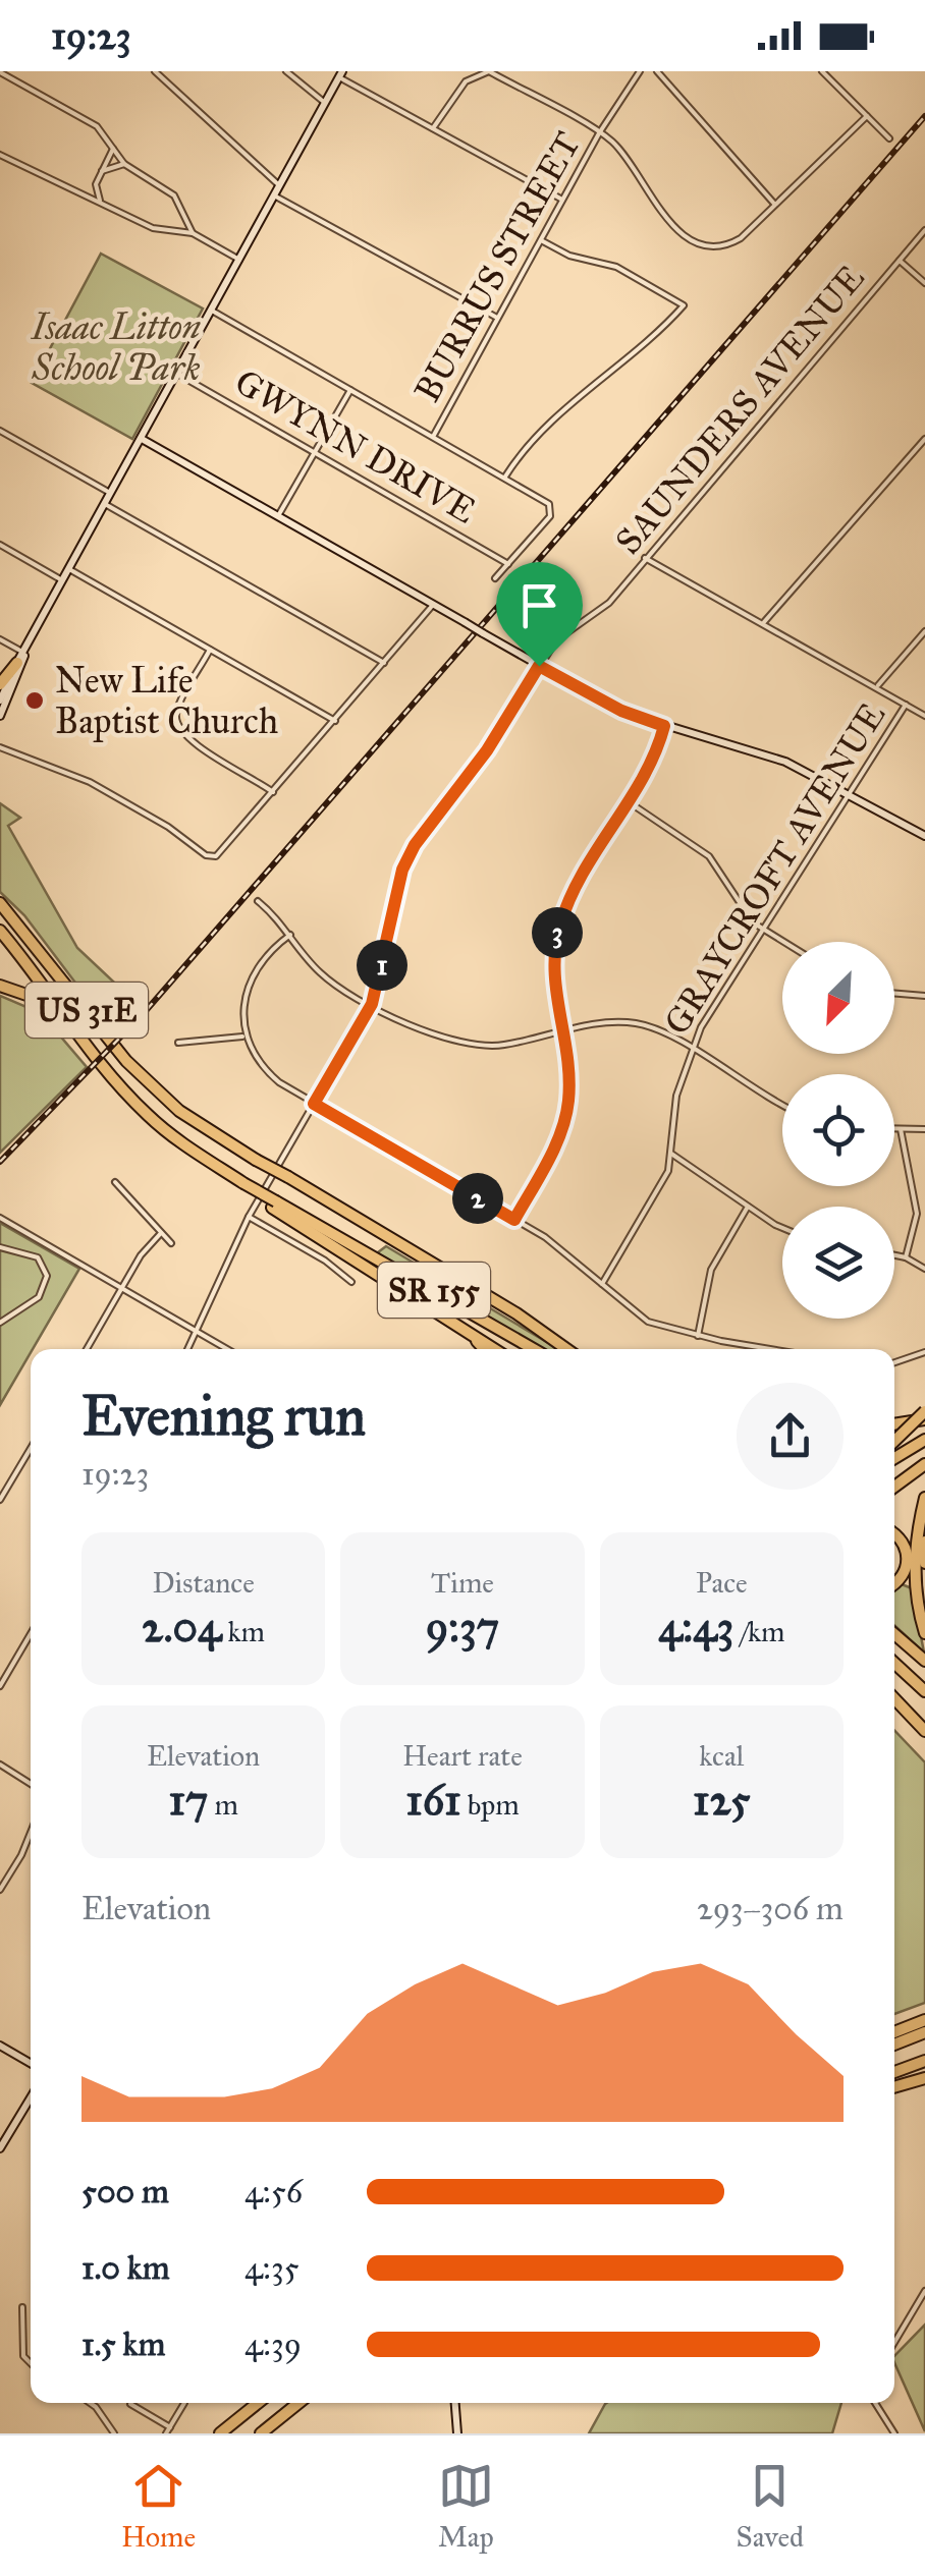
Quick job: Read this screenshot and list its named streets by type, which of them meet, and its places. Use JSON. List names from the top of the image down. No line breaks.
{"streets":{"highway":["US 31E","SR 155"],"street":["BURRUS STREET","SAUNDERS AVENUE","GWYNN DRIVE","GRAYCROFT AVENUE"]},"crossings":[["US 31E","SR 155"]],"parks":["Isaac Litton School Park"],"places":["New Life Baptist Church"],"north":"bottom left","page":{"status":"19:23","pins":["3","1","2"],"heading":["Evening run","19:23"],"stats":[["Distance","2.04 km"],["Time","9:37"],["Pace","4:43 /km"],["Elevation","17 m"],["Heart rate","161 bpm"],["kcal","125"]],"chart":["Elevation","293–306 m"],"list":[{"name":"500 m","note":"4:56"},{"name":"1.0 km","note":"4:35"},{"name":"1.5 km","note":"4:39"}],"tabs":["Home","Map","Saved"]}}
